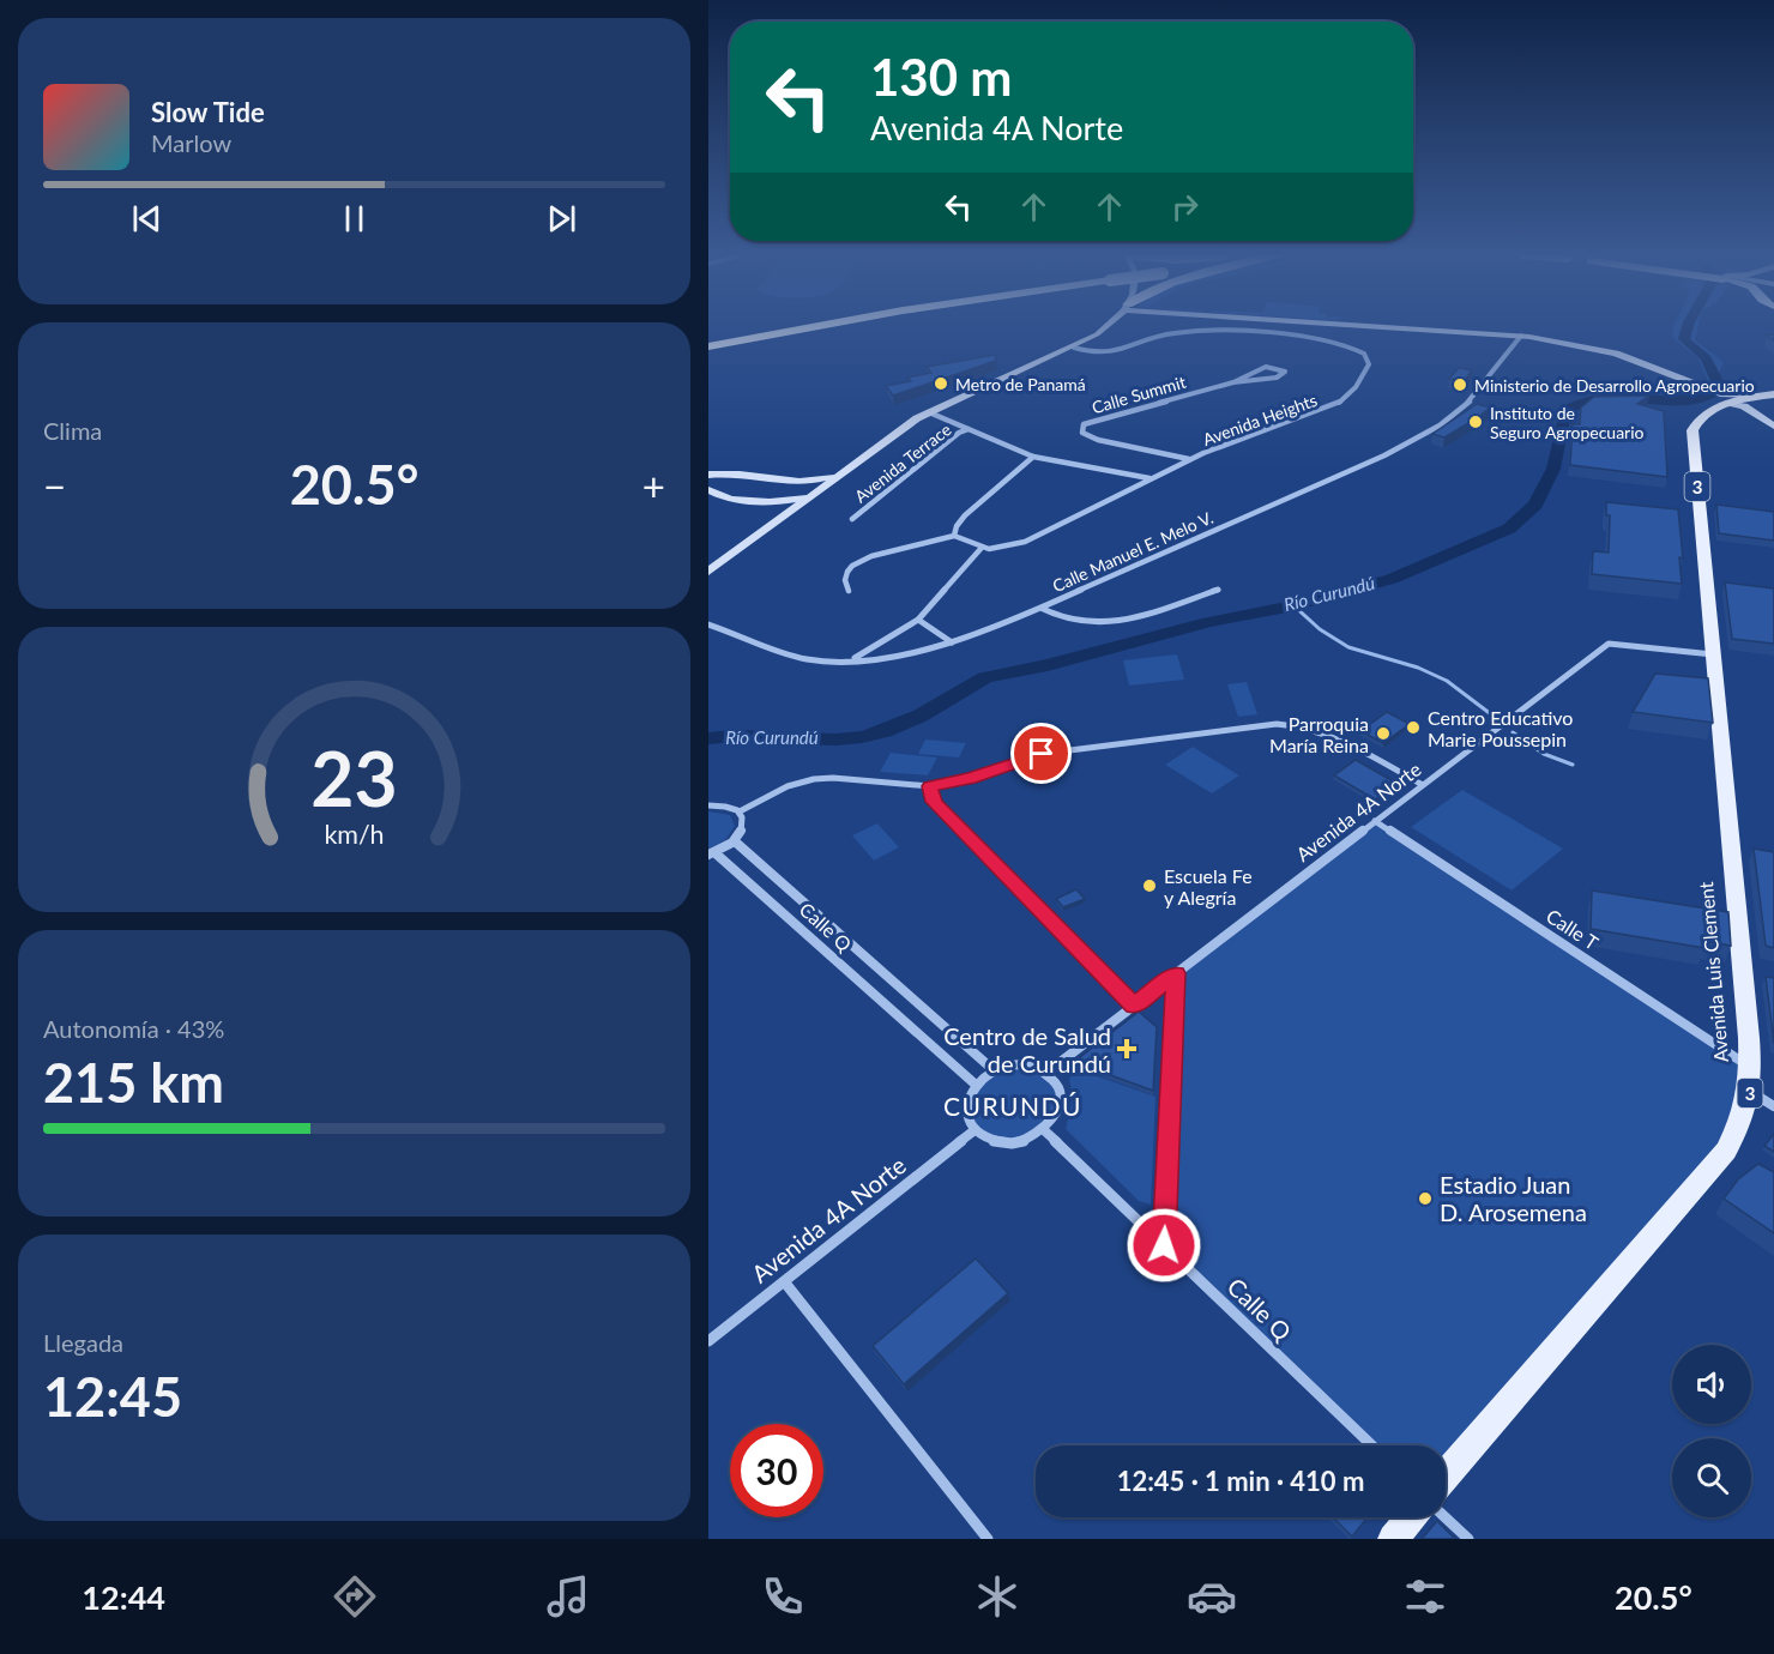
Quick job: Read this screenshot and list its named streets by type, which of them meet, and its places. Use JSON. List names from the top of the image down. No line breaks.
{"streets":{"main road":["3","Avenida Luis Clement"],"street":["Calle Summit","Avenida Heights","Avenida Terrace","Calle Manuel E. Melo V.","Avenida 4A Norte","Calle Q","Calle T"]},"crossings":[["Calle Summit","Avenida Heights"],["Avenida 4A Norte","Calle Q"],["Avenida 4A Norte","Calle T"],["Avenida 4A Norte","Avenida Luis Clement"],["Calle T","Avenida Luis Clement"]],"districts":["CURUNDÚ"],"water":["Río Curundú"],"places":{"other":["Metro de Panamá","Ministerio de Desarrollo Agropecuario","Instituto de Seguro Agropecuario","Centro Educativo Marie Poussepin","Parroquia María Reina","Escuela Fe y Alegría","Estadio Juan D. Arosemena"],"health":["Centro de Salud de Curundú"]},"page":{"turn":["130 m","Avenida 4A Norte"],"song":["Slow Tide","Marlow"],"tile":["Clima",["Autonomía · 43%","215 km"],["Llegada","12:45"]],"heat":["−","20.5°","+"],"limit":"30","trip":"12:45 · 1 min · 410 m","tabs":["12:44","20.5°"],"gauge":["23","km/h"]}}
